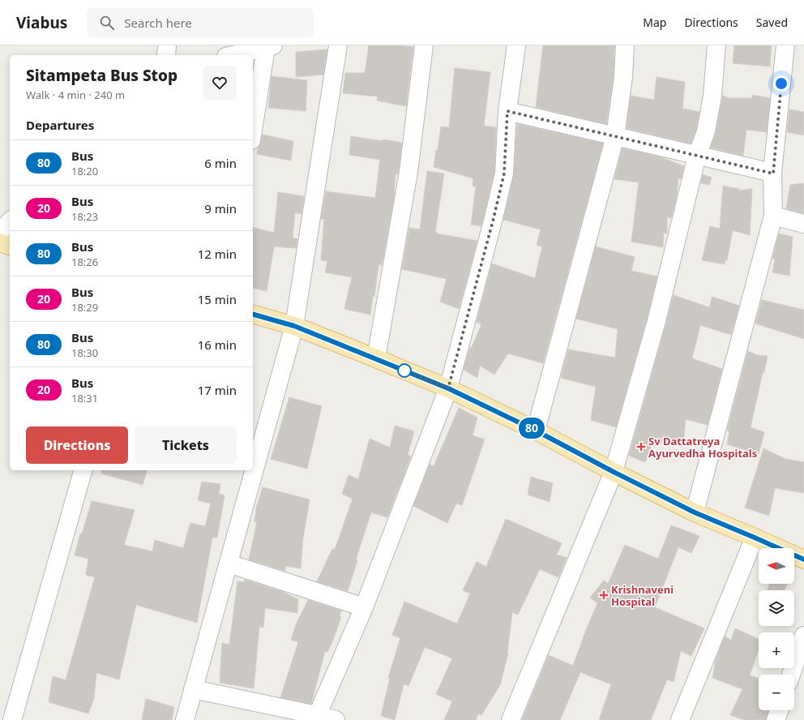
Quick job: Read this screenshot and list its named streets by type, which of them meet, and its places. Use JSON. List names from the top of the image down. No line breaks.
{"places":{"health":["Sv Dattatreya Ayurvedha Hospitals","Krishnaveni Hospital"]},"lines":["bus line 80"],"north":"left","page":{"header":"Viabus","search":"Search here","nav":["Map","Directions","Saved"],"on_map":"80","heading":[["Sitampeta Bus Stop","Walk · 4 min · 240 m"],"Departures"],"list":[{"mark":"80","name":"Bus","note":"18:20","value":"6 min"},{"mark":"20","name":"Bus","note":"18:23","value":"9 min"},{"mark":"80","name":"Bus","note":"18:26","value":"12 min"},{"mark":"20","name":"Bus","note":"18:29","value":"15 min"},{"mark":"80","name":"Bus","note":"18:30","value":"16 min"},{"mark":"20","name":"Bus","note":"18:31","value":"17 min"}],"buttons":["Directions","Tickets"],"map_buttons":["+","−"]}}
